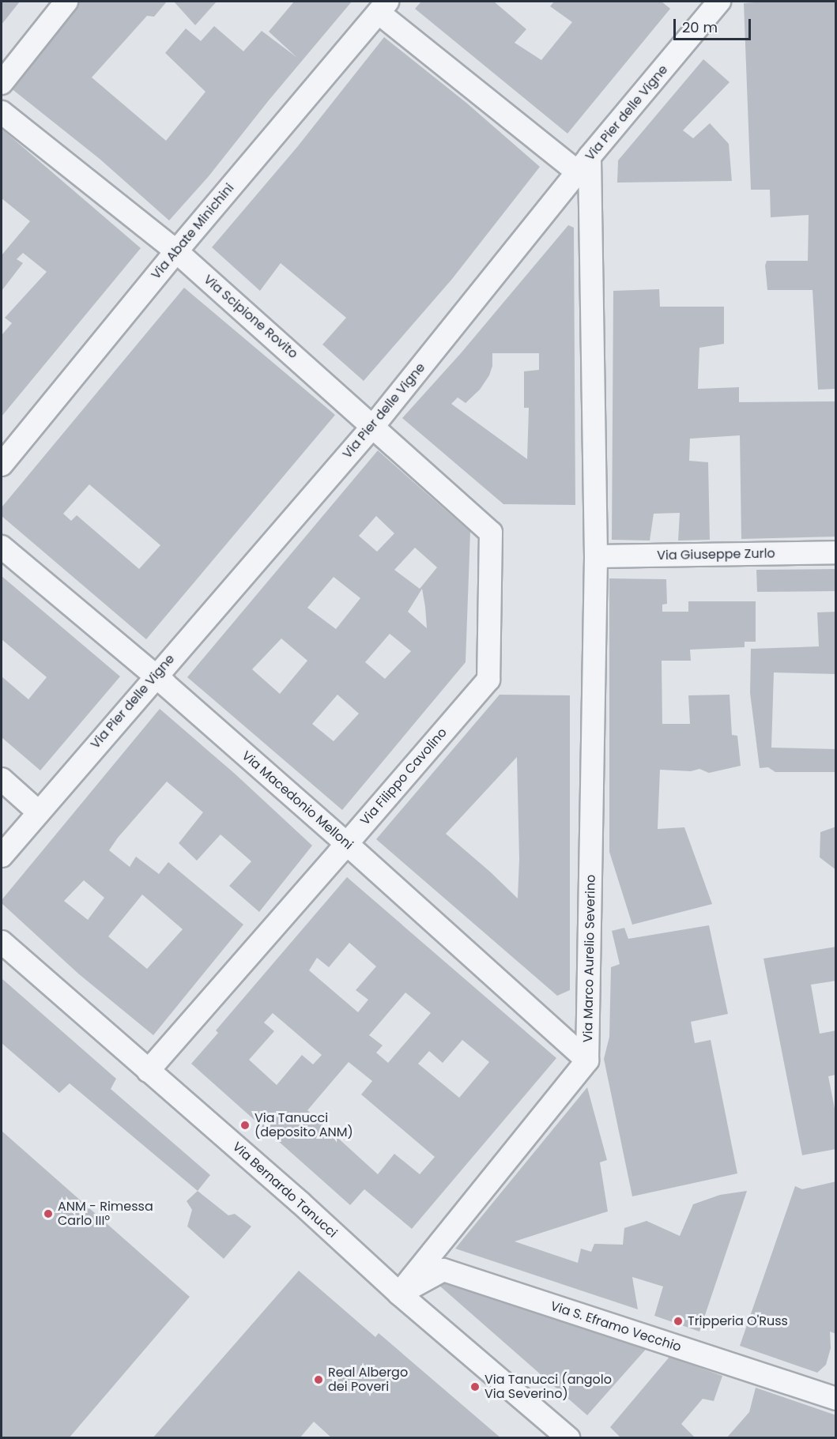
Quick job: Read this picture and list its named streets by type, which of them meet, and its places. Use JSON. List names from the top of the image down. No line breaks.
{"streets":{"street":["Via Pier delle Vigne","Via Abate Minichini","Via Scipione Rovito","Via Giuseppe Zurlo","Via Filippo Cavolino","Via Macedonio Melloni","Via Marco Aurelio Severino","Via Bernardo Tanucci","Via S. Eframo Vecchio"]},"crossings":[["Via Pier delle Vigne","Via Scipione Rovito"],["Via Pier delle Vigne","Via Macedonio Melloni"],["Via Pier delle Vigne","Via Marco Aurelio Severino"],["Via Abate Minichini","Via Scipione Rovito"],["Via Scipione Rovito","Via Filippo Cavolino"],["Via Giuseppe Zurlo","Via Marco Aurelio Severino"],["Via Filippo Cavolino","Via Macedonio Melloni"],["Via Filippo Cavolino","Via Bernardo Tanucci"],["Via Macedonio Melloni","Via Marco Aurelio Severino"],["Via Marco Aurelio Severino","Via Bernardo Tanucci"],["Via Marco Aurelio Severino","Via S. Eframo Vecchio"],["Via Bernardo Tanucci","Via S. Eframo Vecchio"]],"places":["Via Tanucci (deposito ANM)","ANM - Rimessa Carlo III°","Tripperia O'Russ","Real Albergo dei Poveri","Via Tanucci (angolo Via Severino)"],"scale_bar":"20 m"}
